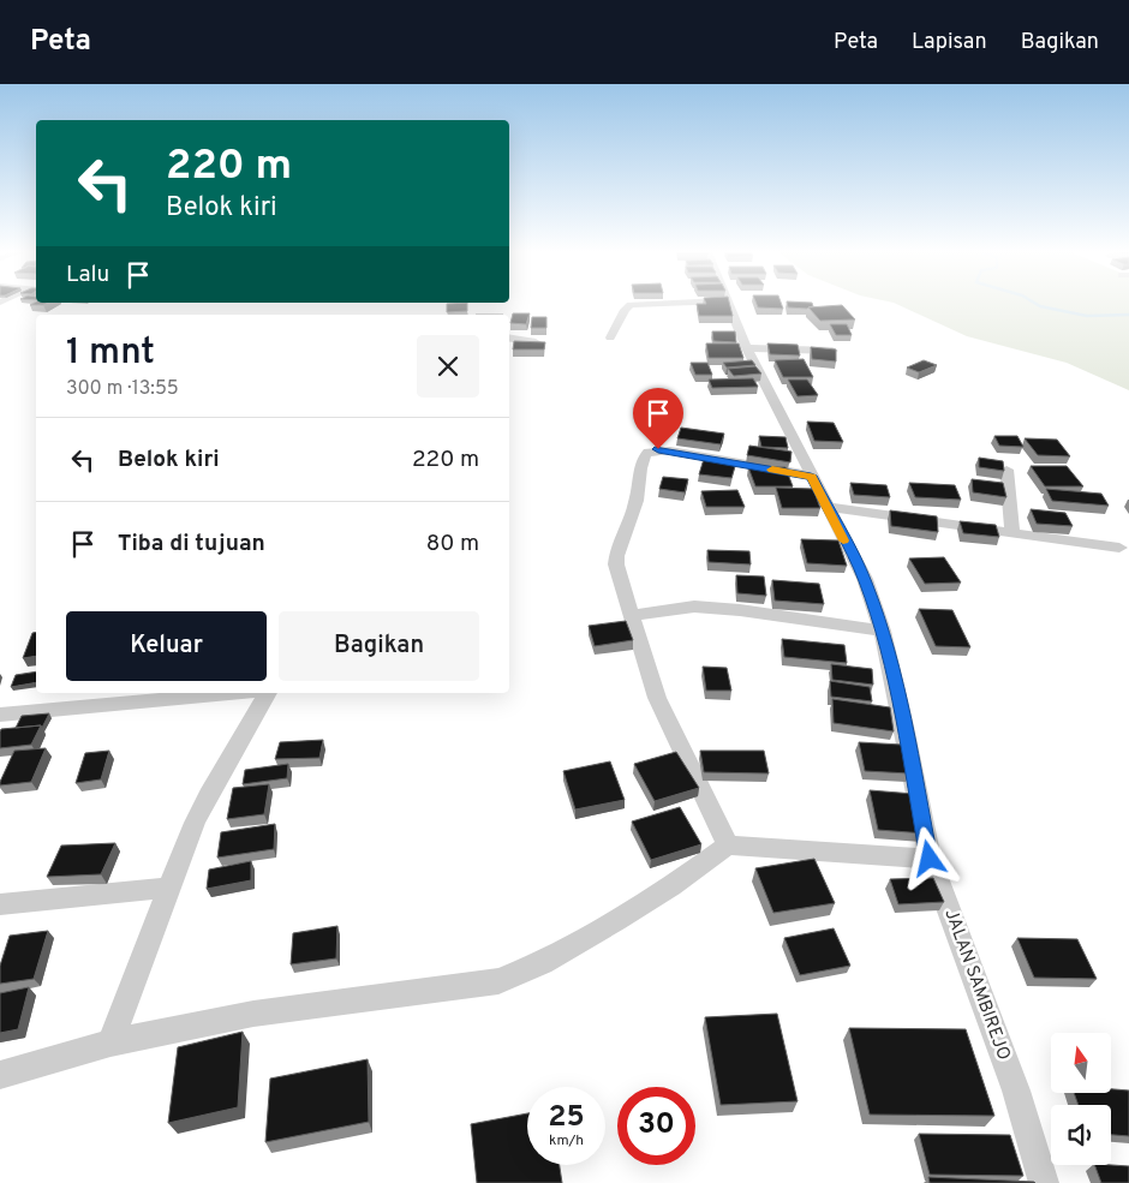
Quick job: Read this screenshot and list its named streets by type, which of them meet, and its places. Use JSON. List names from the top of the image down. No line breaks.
{"streets":{"street":["JALAN SAMBIREJO"]},"north":"top","page":{"header":"Peta","nav":["Peta","Lapisan","Bagikan"],"turn":["220 m","Belok kiri"],"then":"Lalu","heading":["1 mnt","300 m · 13:55"],"list":[{"name":"Belok kiri","value":"220 m"},{"name":"Tiba di tujuan","value":"80 m"}],"buttons":["Keluar","Bagikan"],"speed":"25 km/h","limit":"30"}}
